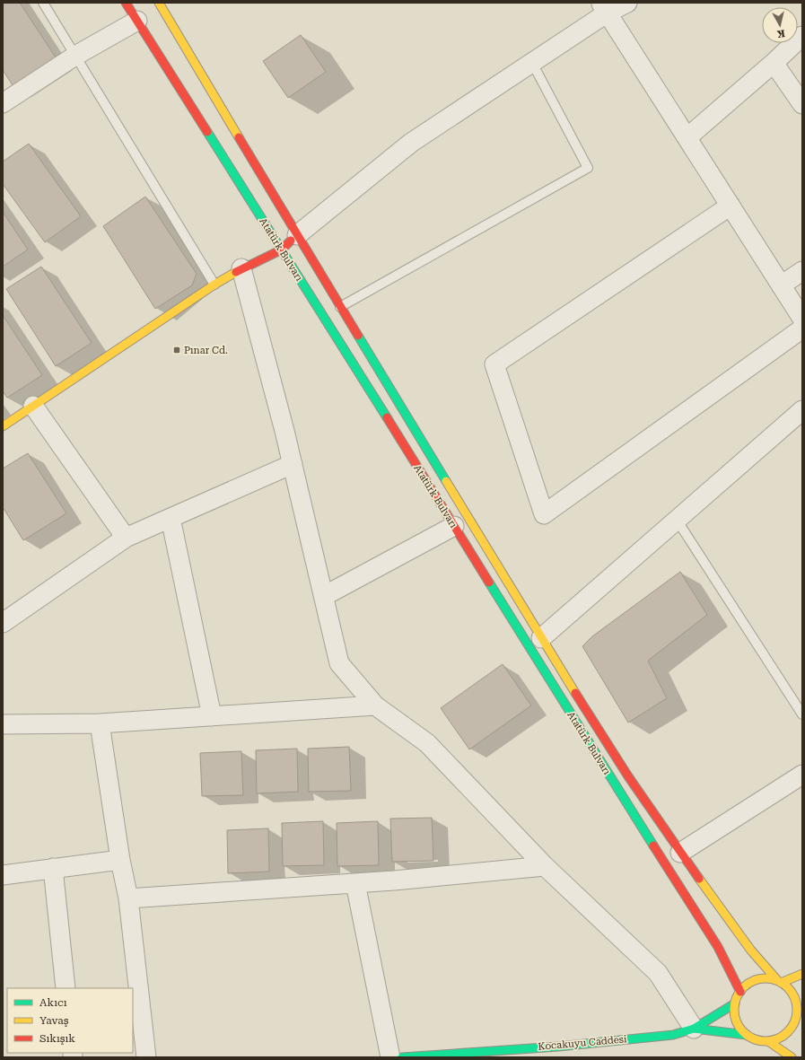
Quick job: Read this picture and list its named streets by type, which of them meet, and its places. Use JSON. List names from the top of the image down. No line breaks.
{"streets":{"main road":["Atatürk Bulvarı","Kocakuyu Caddesi"]},"crossings":[["Atatürk Bulvarı","Kocakuyu Caddesi"]],"places":{"transit":["Pınar Cd."]},"legend":["Akıcı","Yavaş","Sıkışık"],"north":"bottom"}
